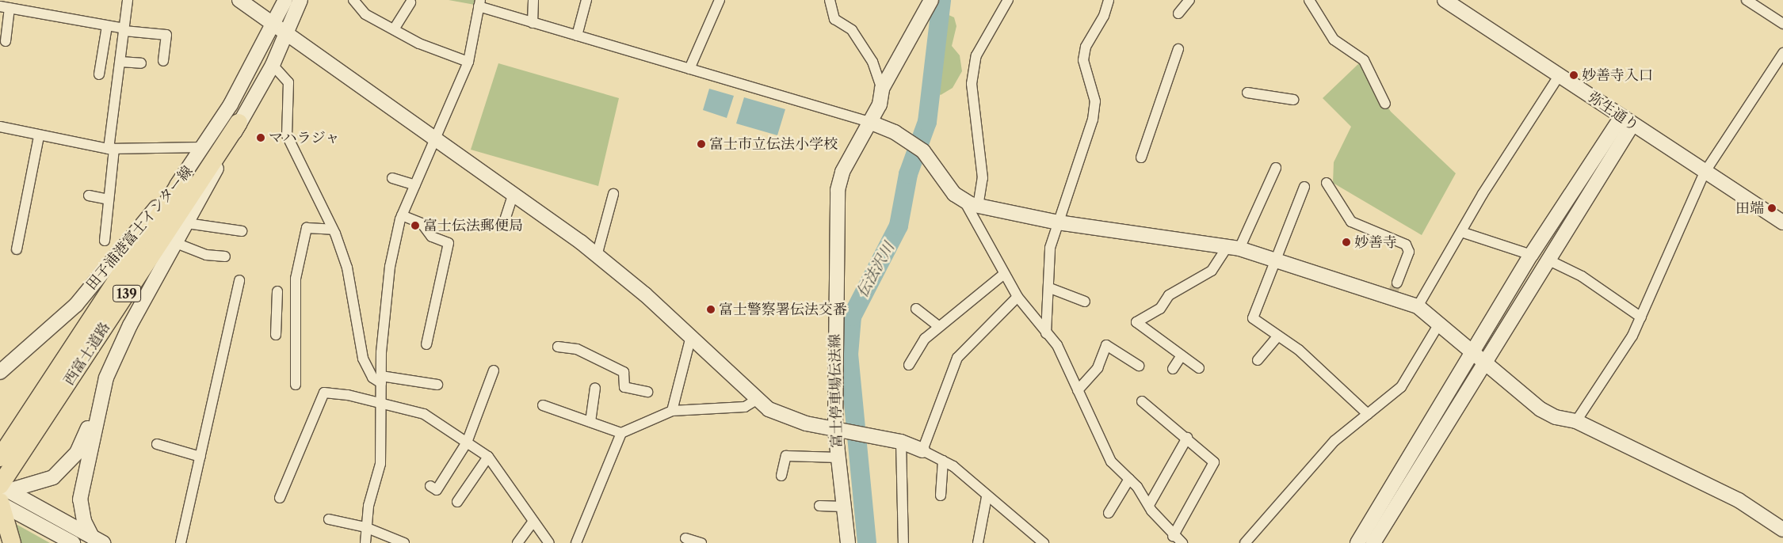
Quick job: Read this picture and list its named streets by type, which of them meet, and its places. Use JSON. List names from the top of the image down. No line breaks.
{"streets":{"highway":["139","西富士道路"],"street":["弥生通り","田子浦港富士インター線","富士停車場伝法線"]},"crossings":[["田子浦港富士インター線","西富士道路"]],"water":["伝法沢川"],"places":["妙善寺入口","マハラジャ","富士市立伝法小学校","田端","富士伝法郵便局","妙善寺","富士警察署伝法交番"]}
